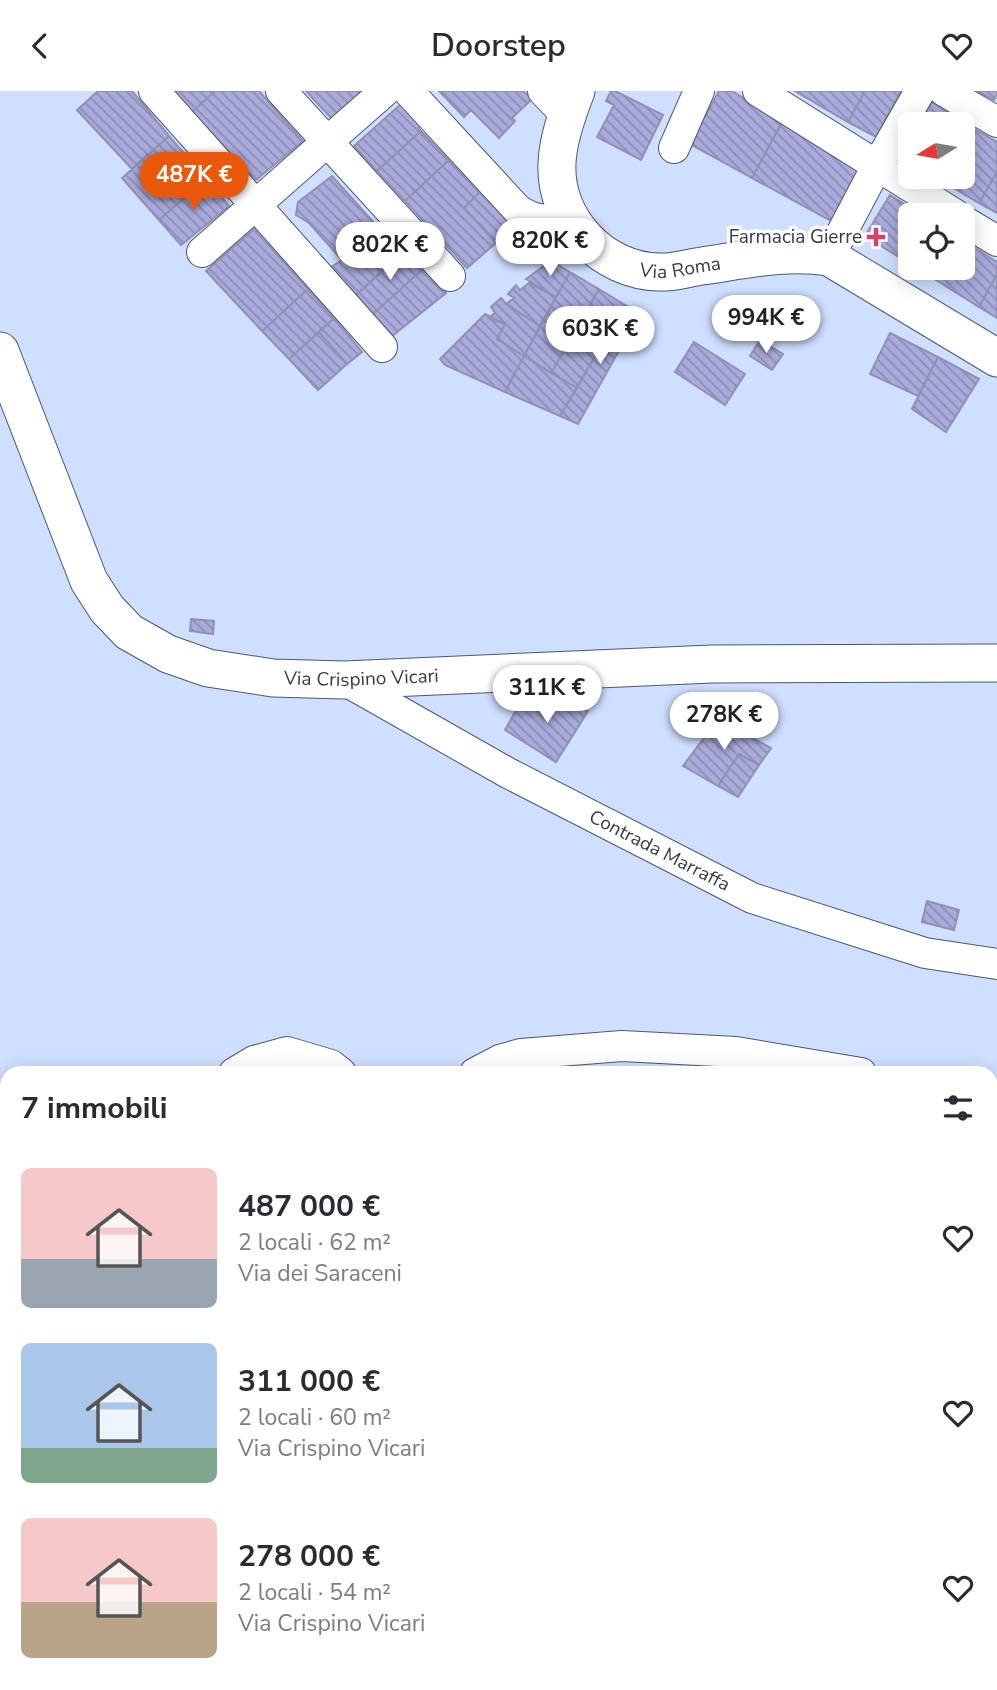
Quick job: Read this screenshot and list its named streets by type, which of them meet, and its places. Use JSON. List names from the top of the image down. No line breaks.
{"streets":{"street":["Via Roma","Via Crispino Vicari","Contrada Marraffa"]},"crossings":[["Via Crispino Vicari","Contrada Marraffa"]],"places":{"health":["Farmacia Gierre"]},"north":"left","page":{"header":"Doorstep","price":["487K €","820K €","802K €","994K €","603K €","311K €","278K €"],"heading":"7 immobili","list":[{"name":"487 000 €","note":"2 locali · 62 m² · Via dei Saraceni"},{"name":"311 000 €","note":"2 locali · 60 m² · Via Crispino Vicari"},{"name":"278 000 €","note":"2 locali · 54 m² · Via Crispino Vicari"}]}}
